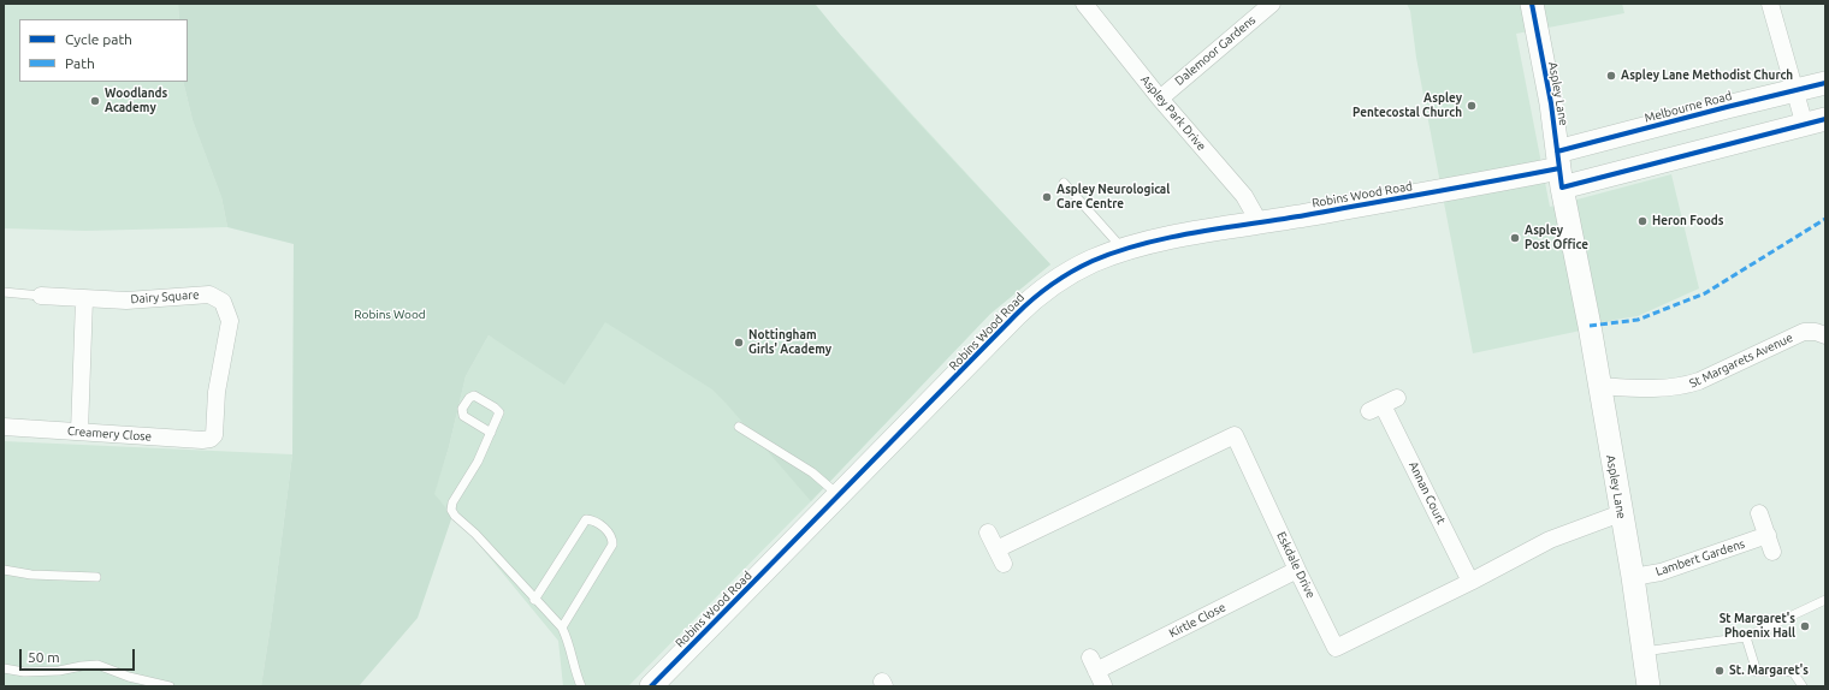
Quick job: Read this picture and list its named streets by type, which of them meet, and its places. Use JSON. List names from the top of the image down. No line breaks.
{"streets":{"street":["Dalemoor Gardens","Aspley Lane","Melbourne Road","Aspley Park Drive","Robins Wood Road","Dairy Square","St Margarets Avenue","Creamery Close","Annan Court","Lambert Gardens","Eskdale Drive","Kirtle Close"]},"crossings":[["Dalemoor Gardens","Aspley Park Drive"],["Aspley Lane","Melbourne Road"],["Aspley Lane","Robins Wood Road"],["Aspley Lane","St Margarets Avenue"],["Aspley Lane","Lambert Gardens"],["Aspley Lane","Eskdale Drive"],["Melbourne Road","Robins Wood Road"],["Aspley Park Drive","Robins Wood Road"],["Dairy Square","Creamery Close"],["Annan Court","Eskdale Drive"],["Eskdale Drive","Kirtle Close"]],"parks":["Robins Wood"],"places":["Aspley Lane Methodist Church","Woodlands Academy","Aspley Pentecostal Church","Aspley Neurological Care Centre","Heron Foods","Aspley Post Office","Nottingham Girls' Academy","St Margaret's Phoenix Hall","St. Margaret's"],"legend":["Cycle path","Path"],"scale_bar":"50 m"}
